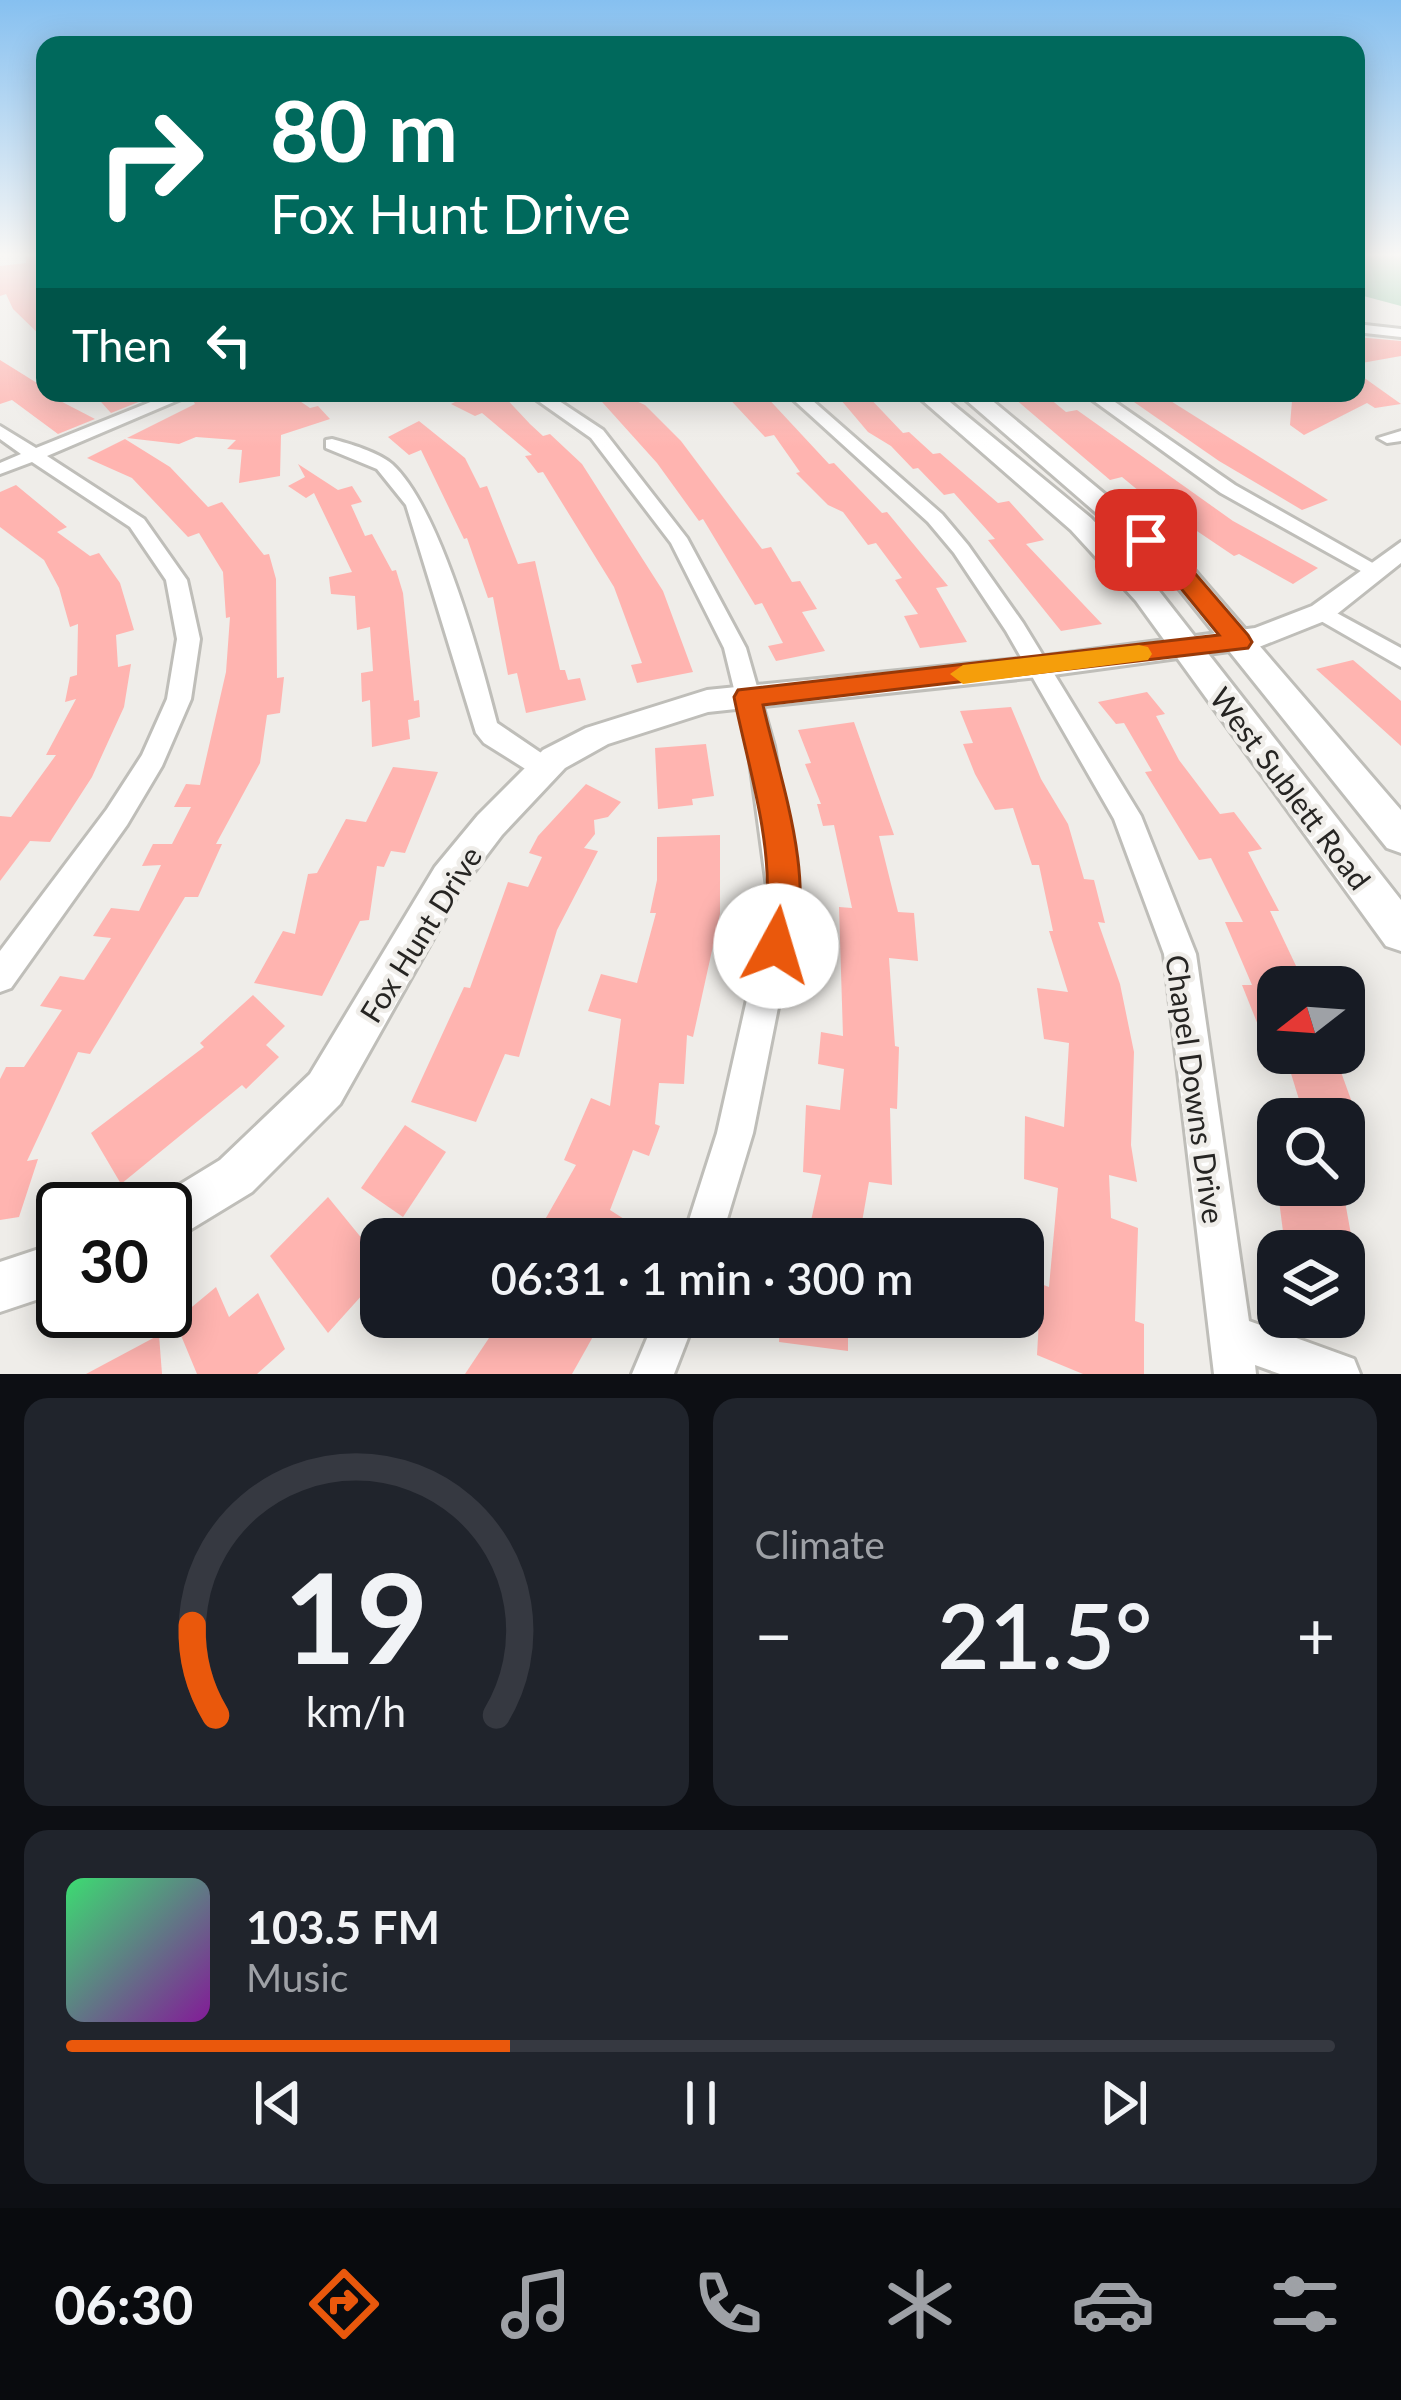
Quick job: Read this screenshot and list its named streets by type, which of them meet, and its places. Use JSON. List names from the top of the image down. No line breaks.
{"streets":{"main road":["West Sublett Road"],"street":["Fox Hunt Drive","Chapel Downs Drive"]},"crossings":[["West Sublett Road","Fox Hunt Drive"],["Fox Hunt Drive","Chapel Downs Drive"]],"north":"left","page":{"turn":["80 m","Fox Hunt Drive"],"then":"Then","limit":"30","trip":"06:31 · 1 min · 300 m","tile":"Climate","heat":["−","21.5°","+"],"song":["103.5 FM","Music"],"tabs":"06:30","gauge":["19","km/h"]}}
